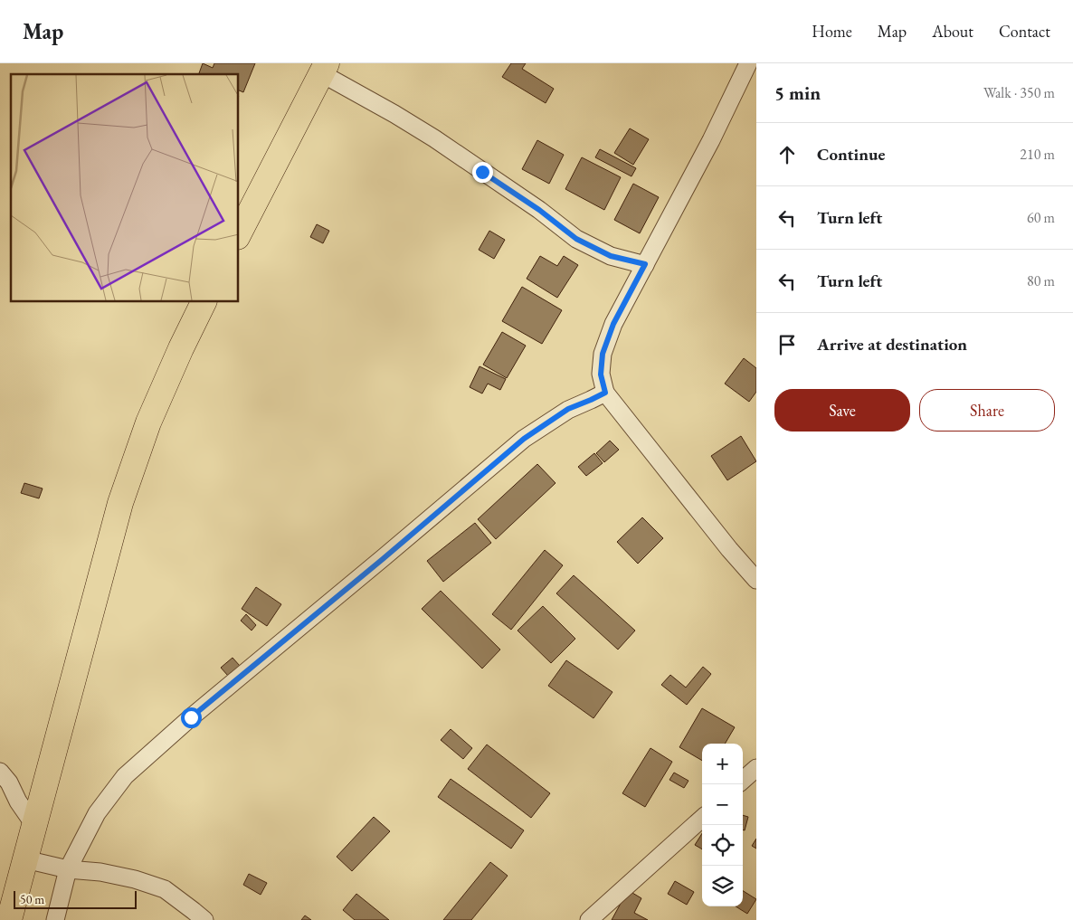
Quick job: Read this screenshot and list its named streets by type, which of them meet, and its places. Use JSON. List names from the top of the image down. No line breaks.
{"scale_bar":"50 m","page":{"header":"Map","nav":["Home","Map","About","Contact"],"heading":["5 min","Walk · 350 m"],"list":[["Continue","210 m"],["Turn left","60 m"],["Turn left","80 m"],"Arrive at destination"],"buttons":["Save","Share"],"map_buttons":["+","−"],"scale":"50 m"}}
